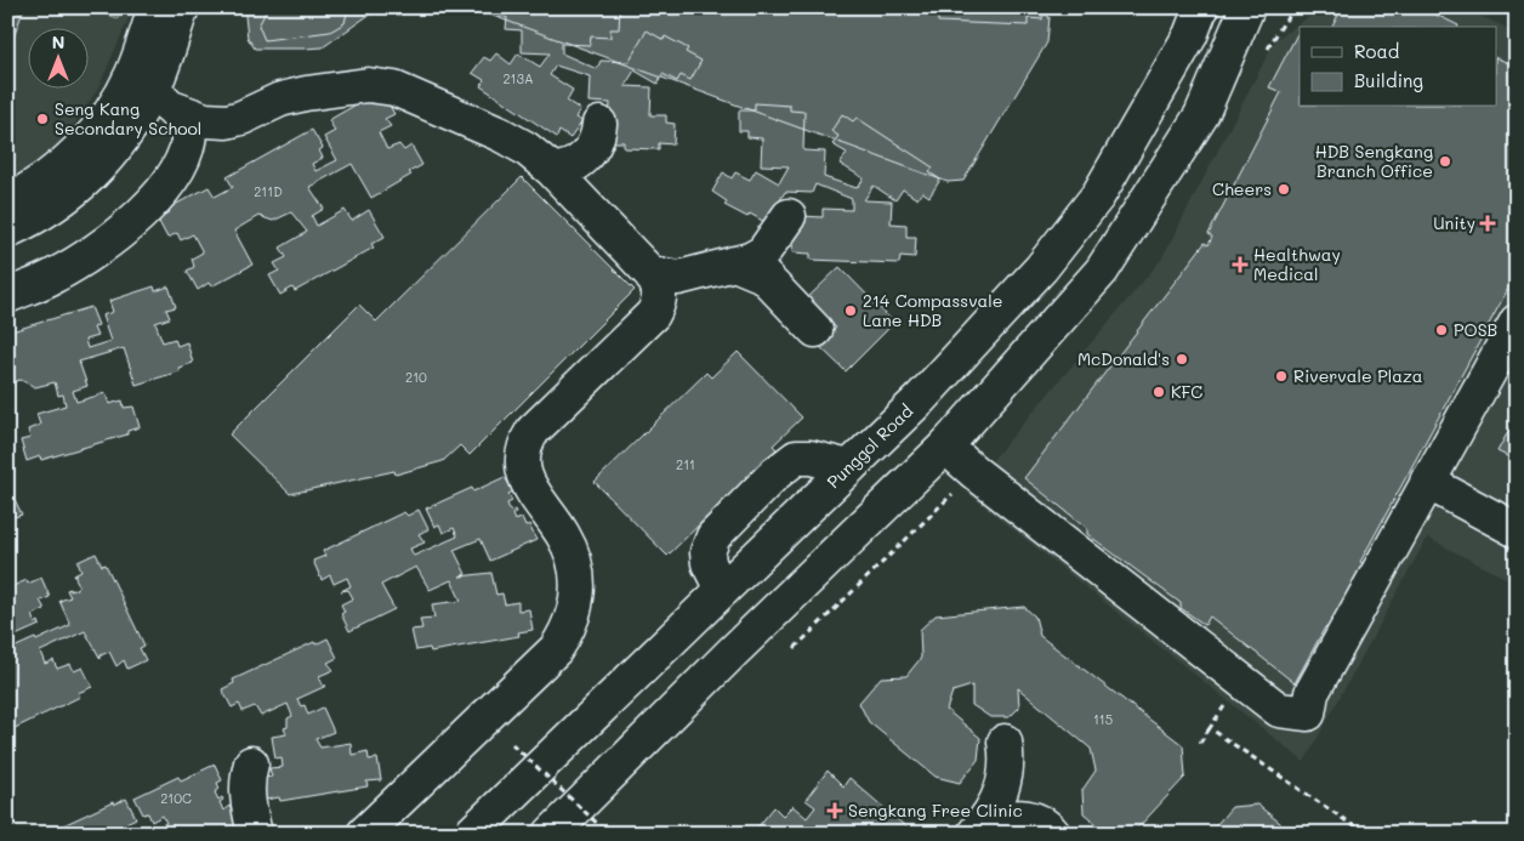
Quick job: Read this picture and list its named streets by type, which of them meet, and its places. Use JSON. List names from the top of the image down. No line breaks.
{"streets":{"main road":["Punggol Road"]},"places":{"other":["Seng Kang Secondary School","HDB Sengkang Branch Office","Cheers","214 Compassvale Lane HDB","POSB","McDonald's","Rivervale Plaza","KFC"],"health":["Unity","Healthway Medical","Sengkang Free Clinic"]},"house_numbers":["213A","211D","210","211","115","210C"],"legend":["Road","Building"],"north":"top"}
